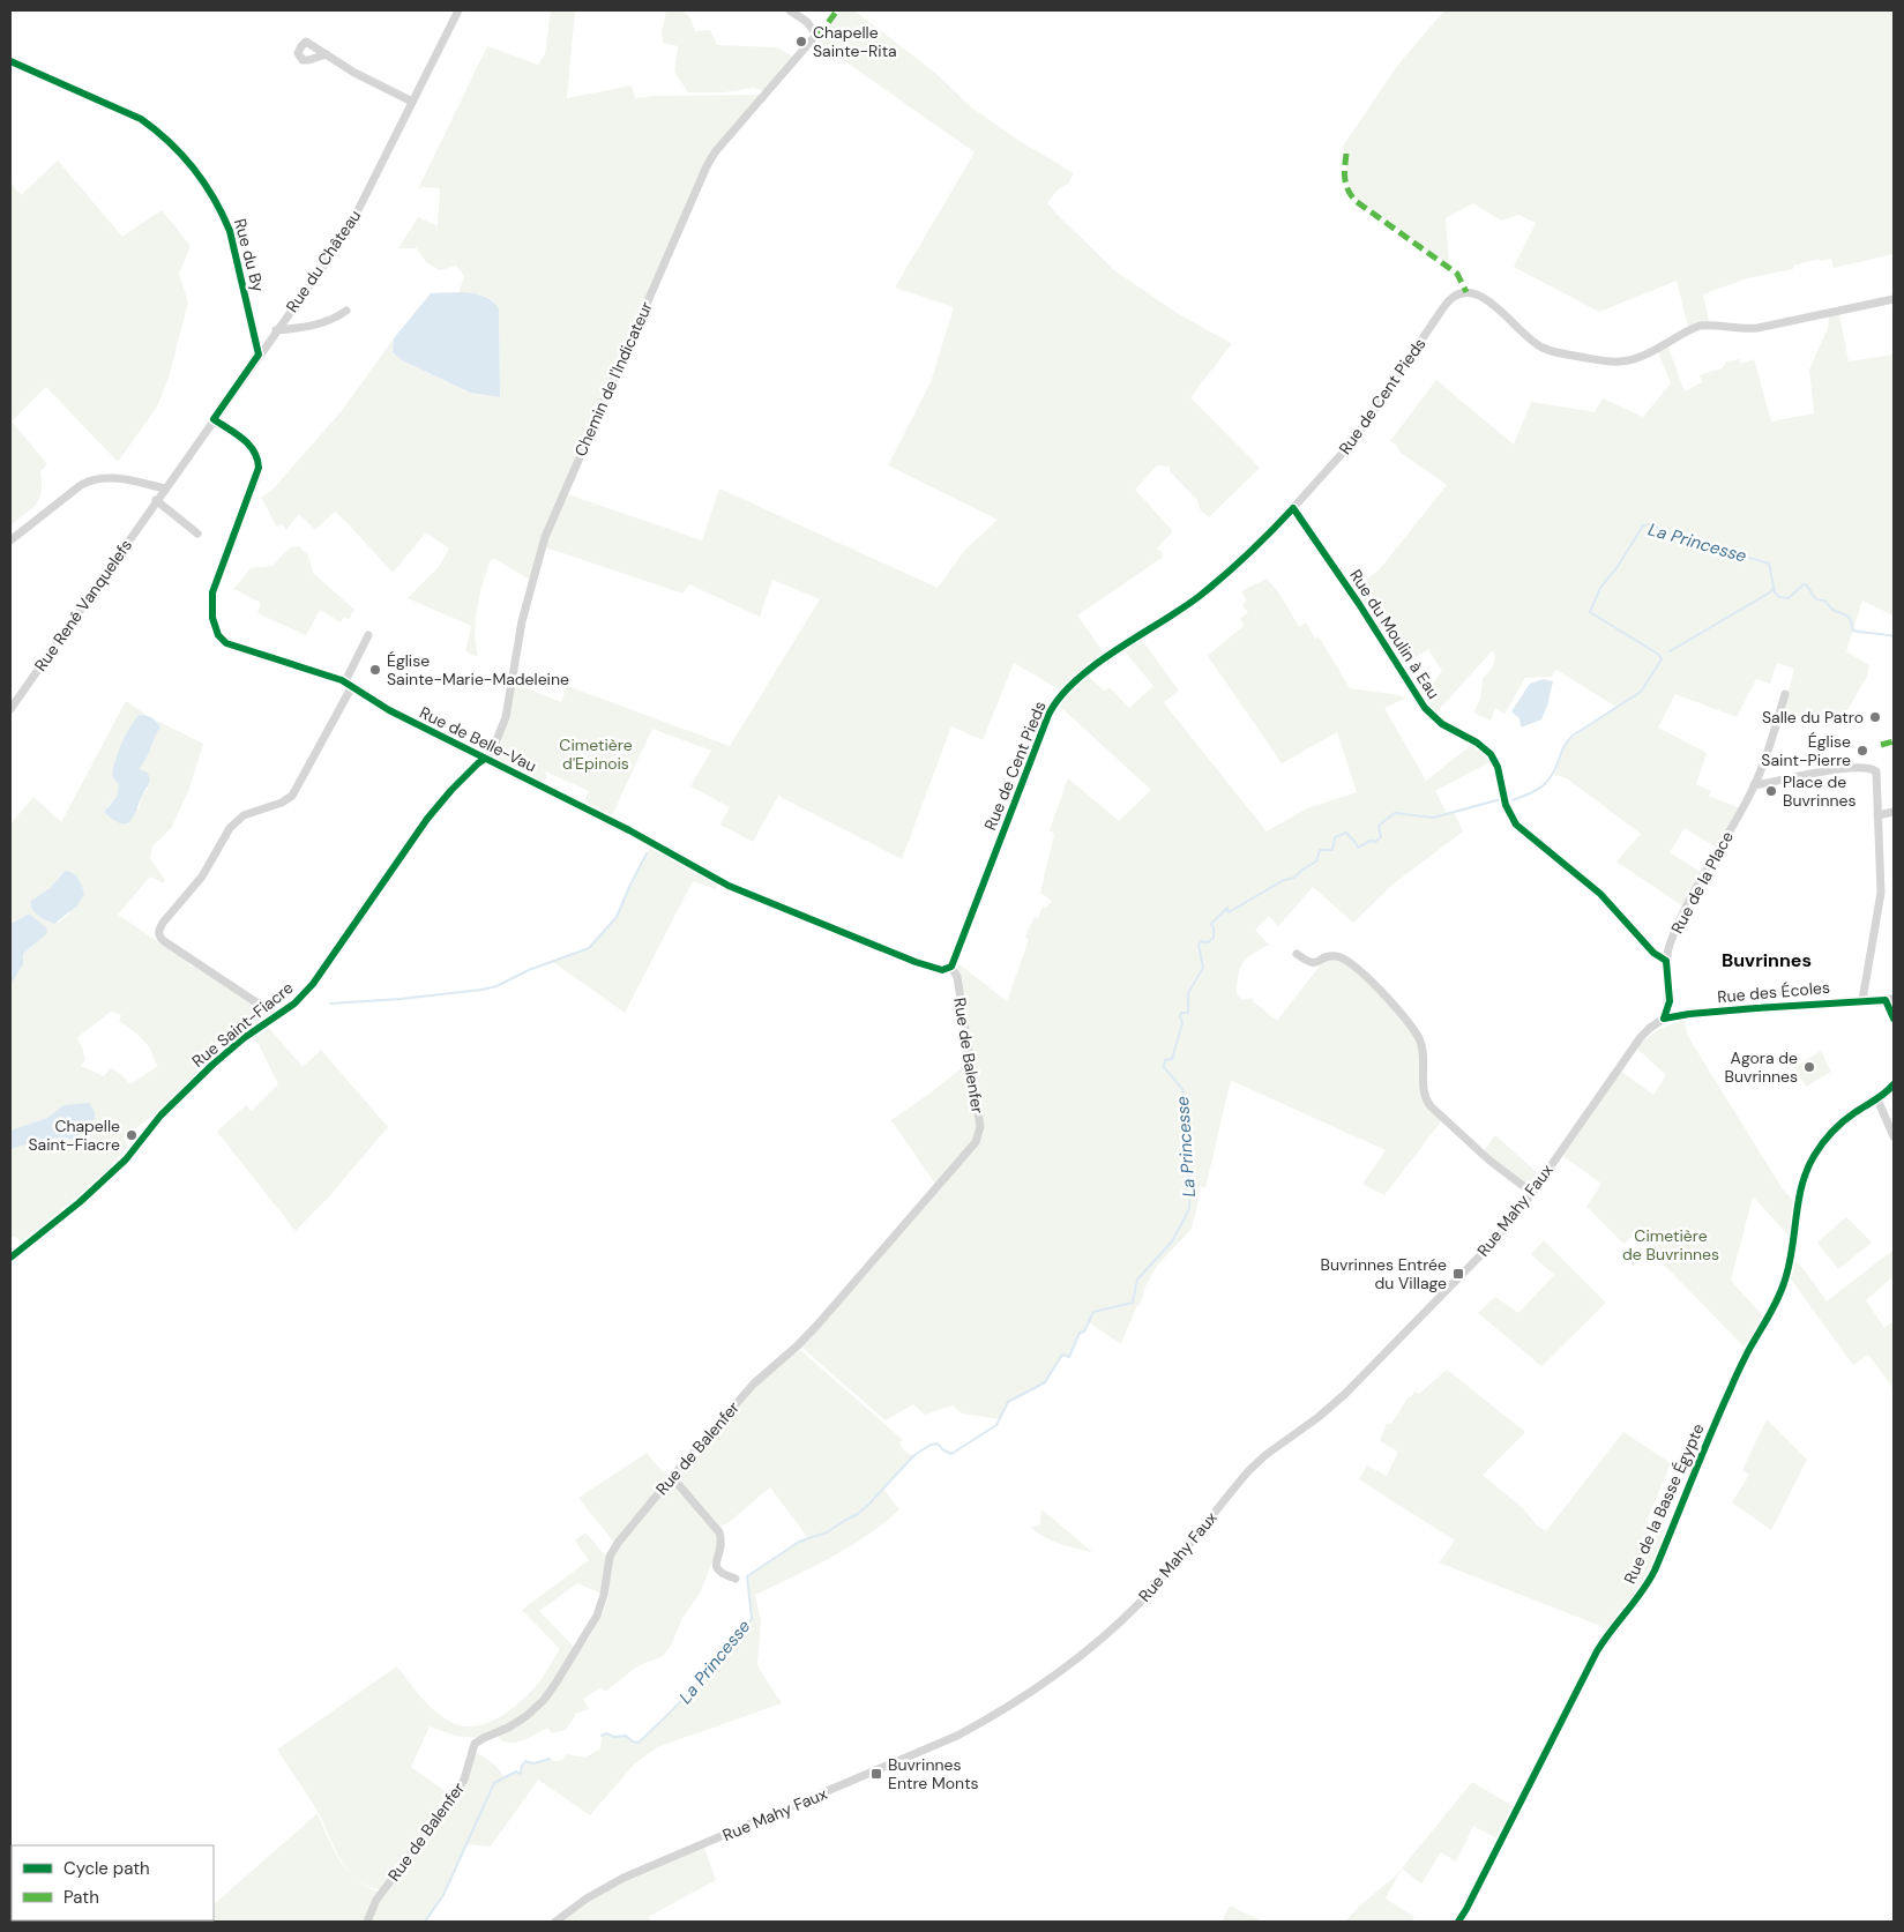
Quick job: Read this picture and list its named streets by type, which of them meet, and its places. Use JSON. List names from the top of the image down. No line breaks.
{"streets":{"street":["Rue du By","Rue du Château","Chemin de l'Indicateur","Rue de Cent Pieds","Rue René Vanquelefs","Rue du Moulin à Eau","Rue de Belle-Vau","Rue de la Place","Rue des Écoles","Rue Saint-Fiacre","Rue de Balenfer","Rue Mahy Faux","Rue de la Basse Égypte"]},"crossings":[["Rue du By","Rue du Château"],["Chemin de l'Indicateur","Rue de Belle-Vau"],["Chemin de l'Indicateur","Rue Saint-Fiacre"],["Rue de Cent Pieds","Rue du Moulin à Eau"],["Rue de Cent Pieds","Rue de Belle-Vau"],["Rue de Cent Pieds","Rue de Balenfer"],["Rue du Moulin à Eau","Rue de la Place"],["Rue de Belle-Vau","Rue Saint-Fiacre"],["Rue de Belle-Vau","Rue de Balenfer"],["Rue de la Place","Rue des Écoles"],["Rue de la Place","Rue Mahy Faux"],["Rue des Écoles","Rue Mahy Faux"]],"districts":["Buvrinnes"],"water":["La Princesse"],"parks":["Cimetière d'Epinois","Cimetière de Buvrinnes"],"places":{"other":["Chapelle Sainte-Rita","Église Sainte-Marie-Madeleine","Salle du Patro","Église Saint-Pierre","Place de Buvrinnes","Agora de Buvrinnes","Chapelle Saint-Fiacre"],"transit":["Buvrinnes Entrée du Village","Buvrinnes Entre Monts"]},"legend":["Cycle path","Path"]}
